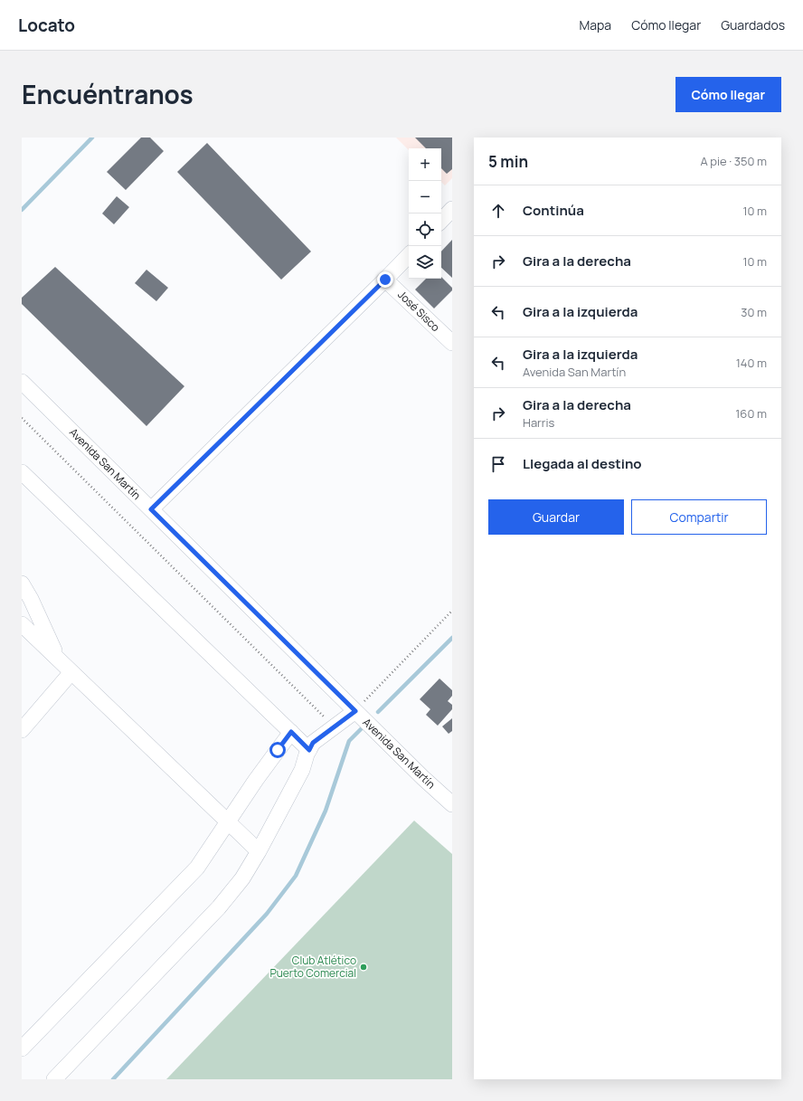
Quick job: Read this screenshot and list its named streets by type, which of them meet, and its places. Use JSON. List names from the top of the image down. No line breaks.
{"streets":{"street":["José Sisco","Avenida San Martín"]},"places":["Club Atlético Puerto Comercial"],"page":{"header":"Locato","nav":["Mapa","Cómo llegar","Guardados"],"title":"Encuéntranos","buttons":["Cómo llegar",["Guardar","Compartir"]],"heading":["5 min","A pie · 350 m"],"map_buttons":["+","−"],"list":[["Continúa","10 m"],["Gira a la derecha","10 m"],["Gira a la izquierda","30 m"],["Gira a la izquierda","Avenida San Martín","140 m"],["Gira a la derecha","Harris","160 m"],"Llegada al destino"]}}
